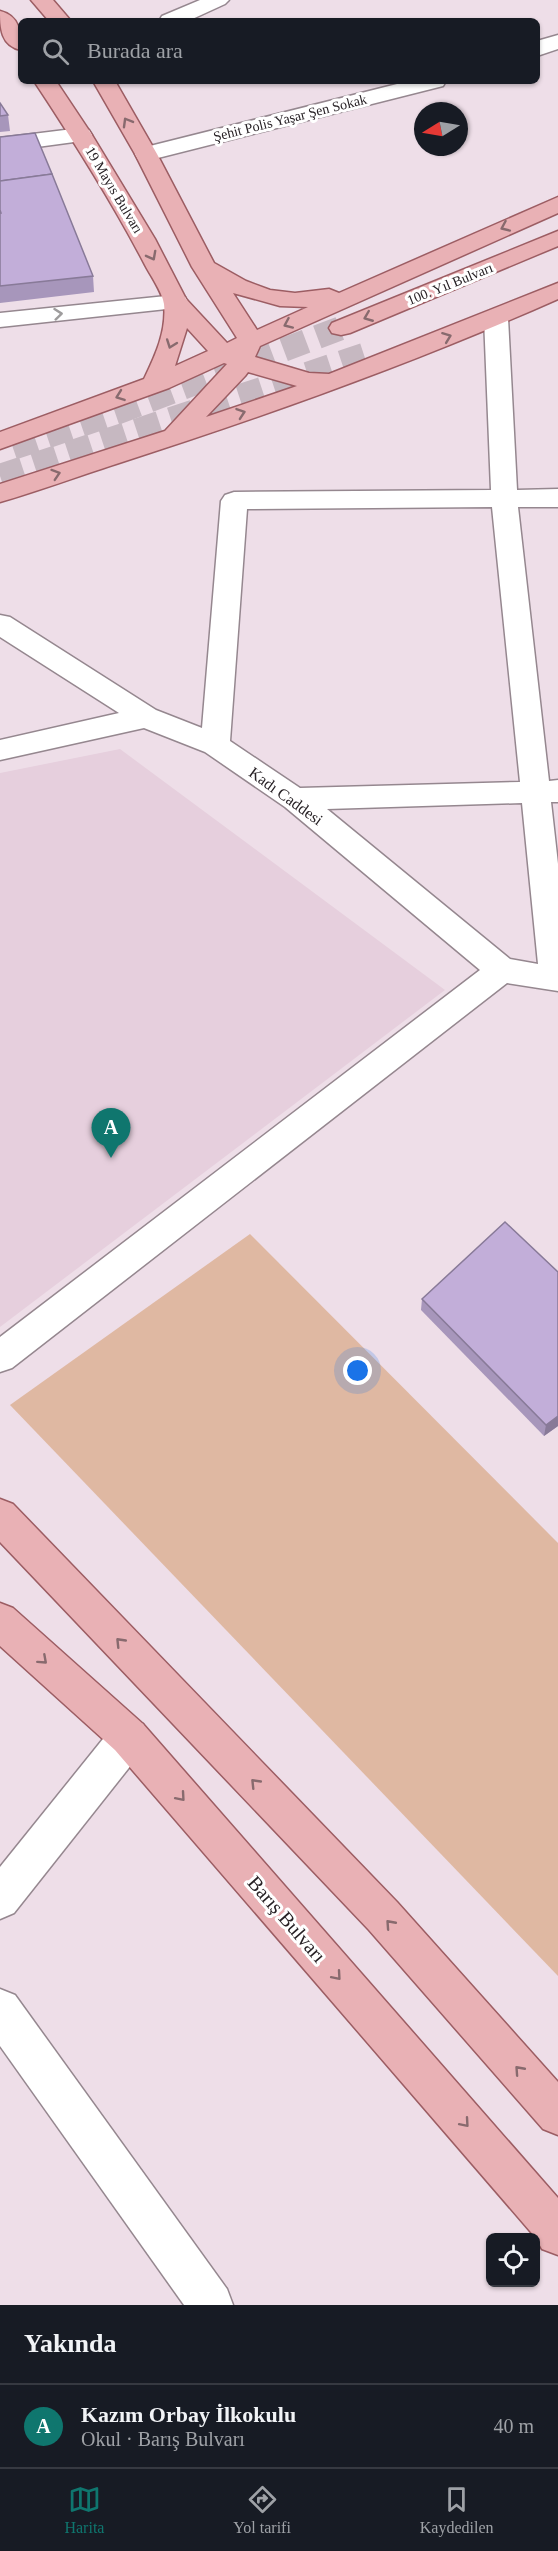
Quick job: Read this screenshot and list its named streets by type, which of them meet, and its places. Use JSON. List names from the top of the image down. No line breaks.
{"streets":{"main road":["19 Mayıs Bulvarı","100. Yıl Bulvarı","Barış Bulvarı"],"street":["Şehit Polis Yaşar Şen Sokak","Kadı Caddesi"]},"north":"left","page":{"search":"Burada ara","pins":"A","heading":"Yakında","list":[{"mark":"A","name":"Kazım Orbay İlkokulu","note":"Okul · Barış Bulvarı","value":"40 m"}],"nav":["Harita","Yol tarifi","Kaydedilen"]}}
